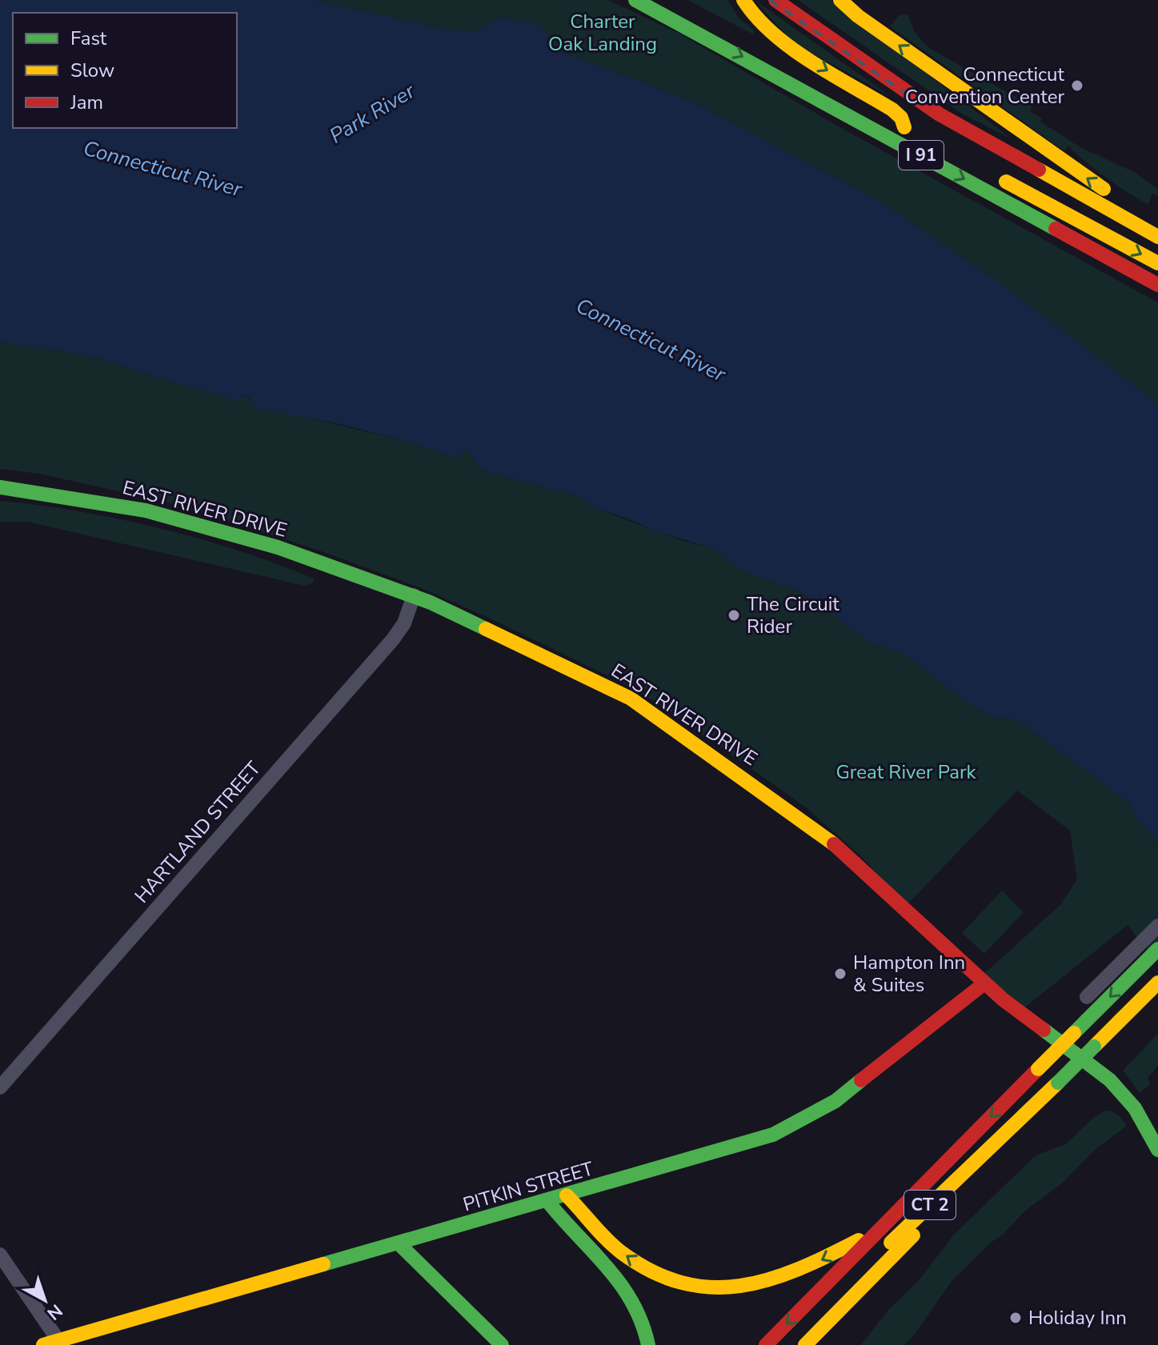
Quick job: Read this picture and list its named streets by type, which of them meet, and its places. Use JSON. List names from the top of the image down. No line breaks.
{"streets":{"main road":["I 91","EAST RIVER DRIVE","PITKIN STREET","CT 2"],"street":["HARTLAND STREET"]},"crossings":[["EAST RIVER DRIVE","HARTLAND STREET"],["EAST RIVER DRIVE","PITKIN STREET"]],"water":["Park River","Connecticut River"],"parks":["Charter Oak Landing","Great River Park"],"places":["Connecticut Convention Center","The Circuit Rider","Hampton Inn & Suites","Holiday Inn"],"legend":["Fast","Slow","Jam"],"north":"bottom right"}
